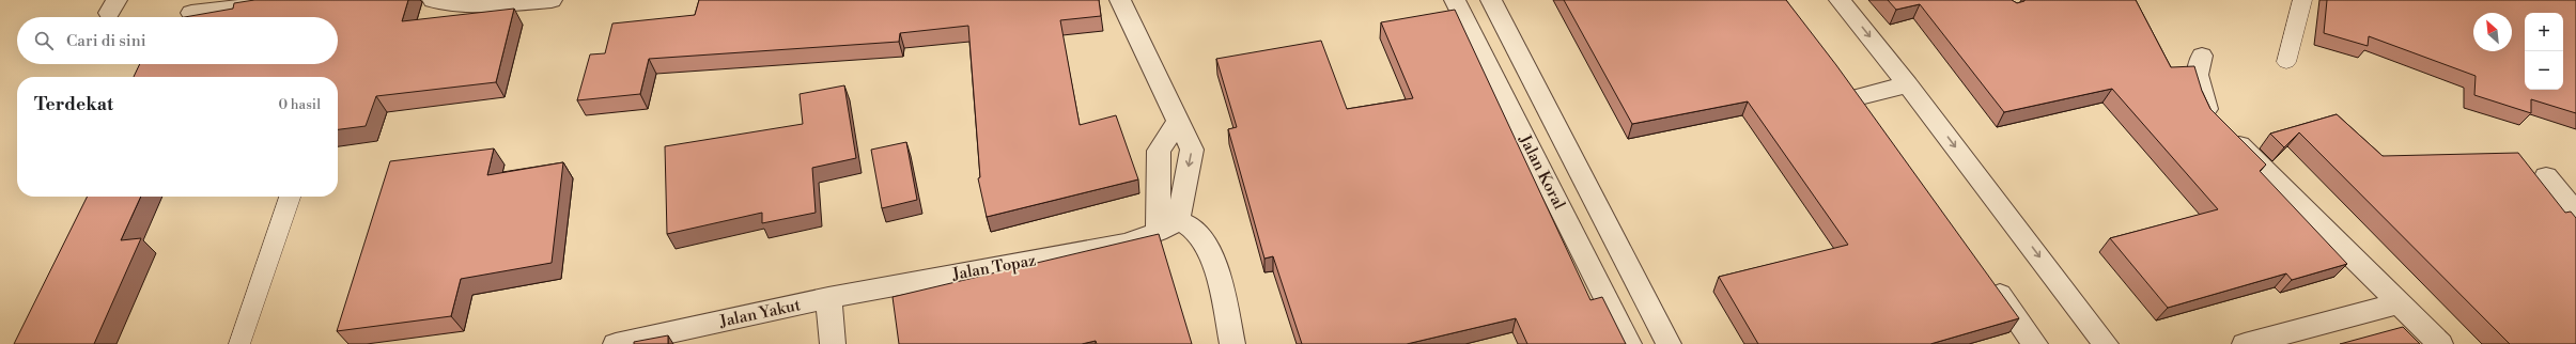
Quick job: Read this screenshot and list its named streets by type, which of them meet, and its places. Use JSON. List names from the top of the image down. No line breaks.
{"streets":{"street":["Jalan Koral","Jalan Topaz","Jalan Yakut"]},"crossings":[["Jalan Topaz","Jalan Yakut"]],"north":"top left","page":{"map_buttons":["+","−"],"search":"Cari di sini","heading":["Terdekat","0 hasil"]}}
